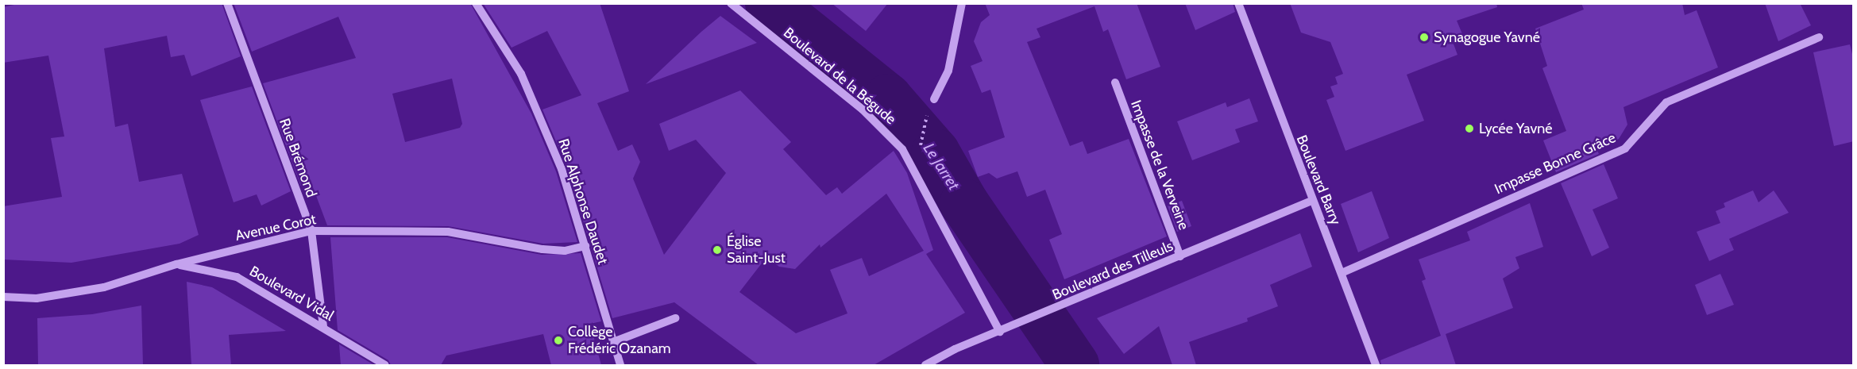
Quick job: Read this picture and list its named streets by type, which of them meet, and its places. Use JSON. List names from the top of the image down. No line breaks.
{"streets":{"street":["Boulevard de la Bégude","Rue Brémond","Impasse Bonne Grâce","Impasse de la Verveine","Boulevard Barry","Rue Alphonse Daudet","Avenue Corot","Boulevard des Tilleuls","Boulevard Vidal"]},"crossings":[["Boulevard de la Bégude","Boulevard des Tilleuls"],["Rue Brémond","Avenue Corot"],["Rue Brémond","Boulevard Vidal"],["Impasse Bonne Grâce","Boulevard Barry"],["Impasse de la Verveine","Boulevard des Tilleuls"],["Boulevard Barry","Boulevard des Tilleuls"],["Rue Alphonse Daudet","Avenue Corot"],["Avenue Corot","Boulevard Vidal"]],"water":["Le Jarret"],"places":["Synagogue Yavné","Lycée Yavné","Église Saint-Just","Collège Frédéric Ozanam"]}
